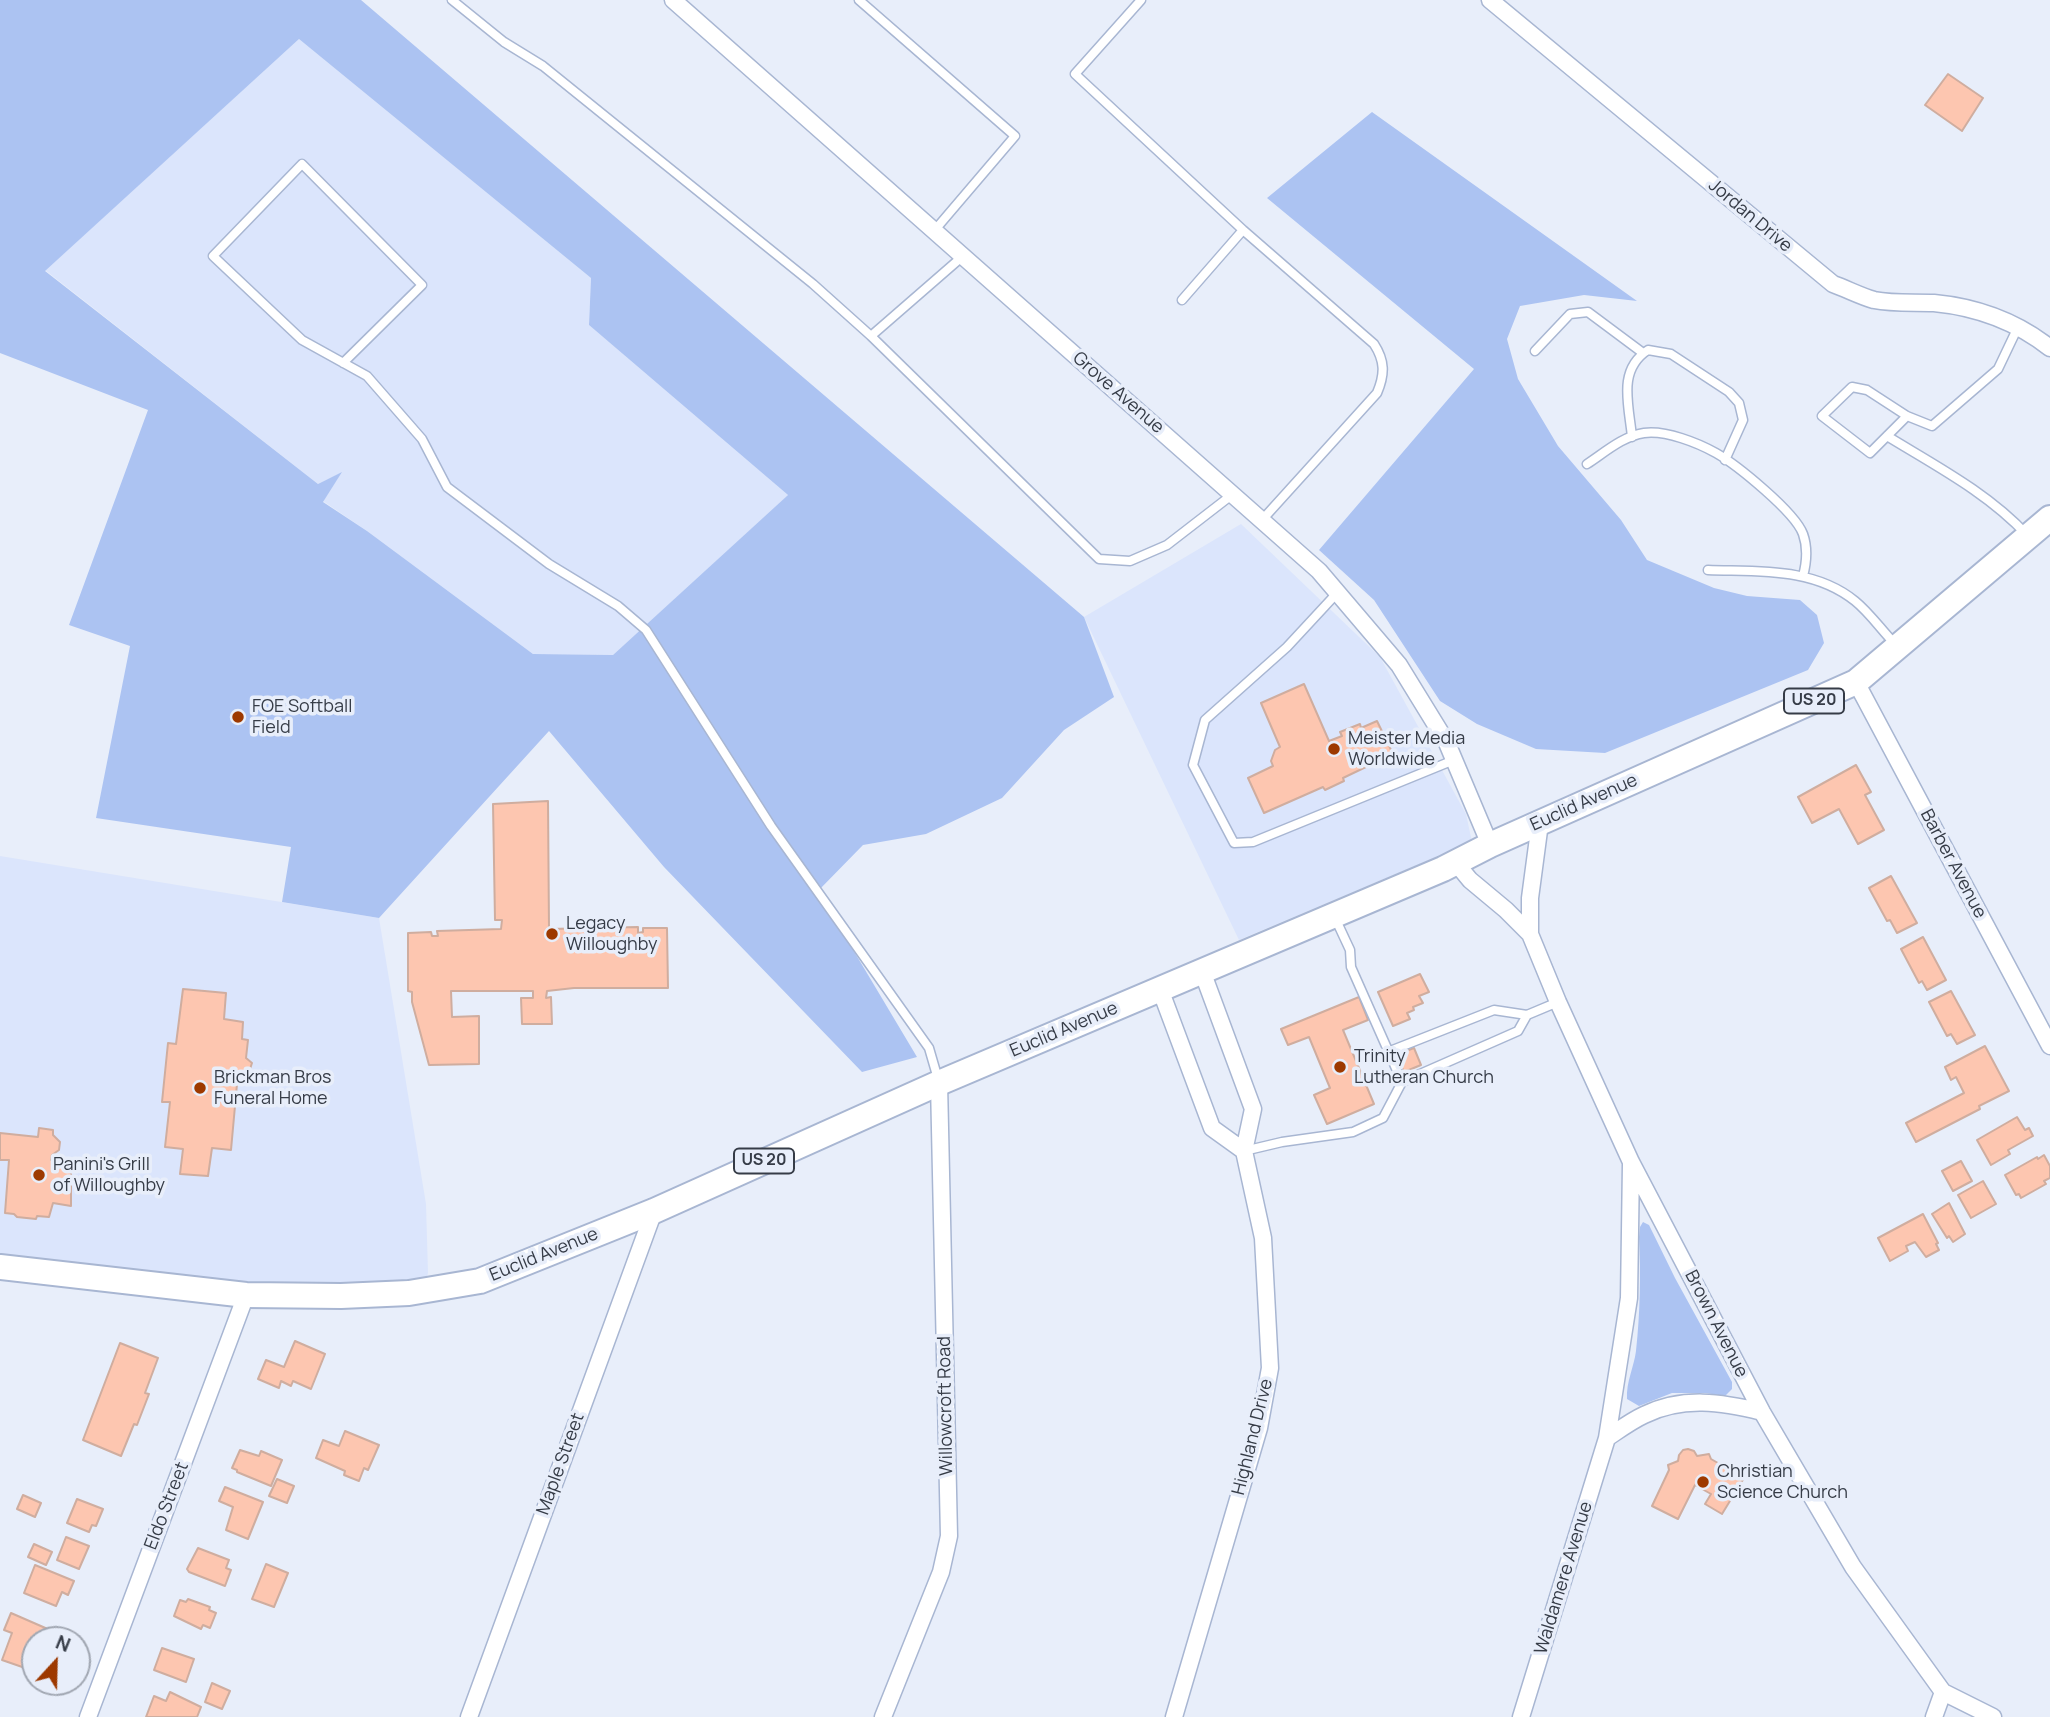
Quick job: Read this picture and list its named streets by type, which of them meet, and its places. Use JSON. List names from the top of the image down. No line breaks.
{"streets":{"main road":["US 20","Euclid Avenue"],"street":["Jordan Drive","Grove Avenue","Barber Avenue","Brown Avenue","Willowcroft Road","Highland Drive","Maple Street","Eldo Street","Waldamere Avenue"]},"crossings":[["Grove Avenue","Euclid Avenue"],["Euclid Avenue","Barber Avenue"],["Euclid Avenue","Brown Avenue"],["Euclid Avenue","Willowcroft Road"],["Euclid Avenue","Highland Drive"],["Euclid Avenue","Maple Street"],["Euclid Avenue","Eldo Street"],["Brown Avenue","Waldamere Avenue"]],"places":["FOE Softball Field","Meister Media Worldwide","Legacy Willoughby","Trinity Lutheran Church","Brickman Bros Funeral Home","Panini's Grill of Willoughby","Christian Science Church"],"north":"top"}
